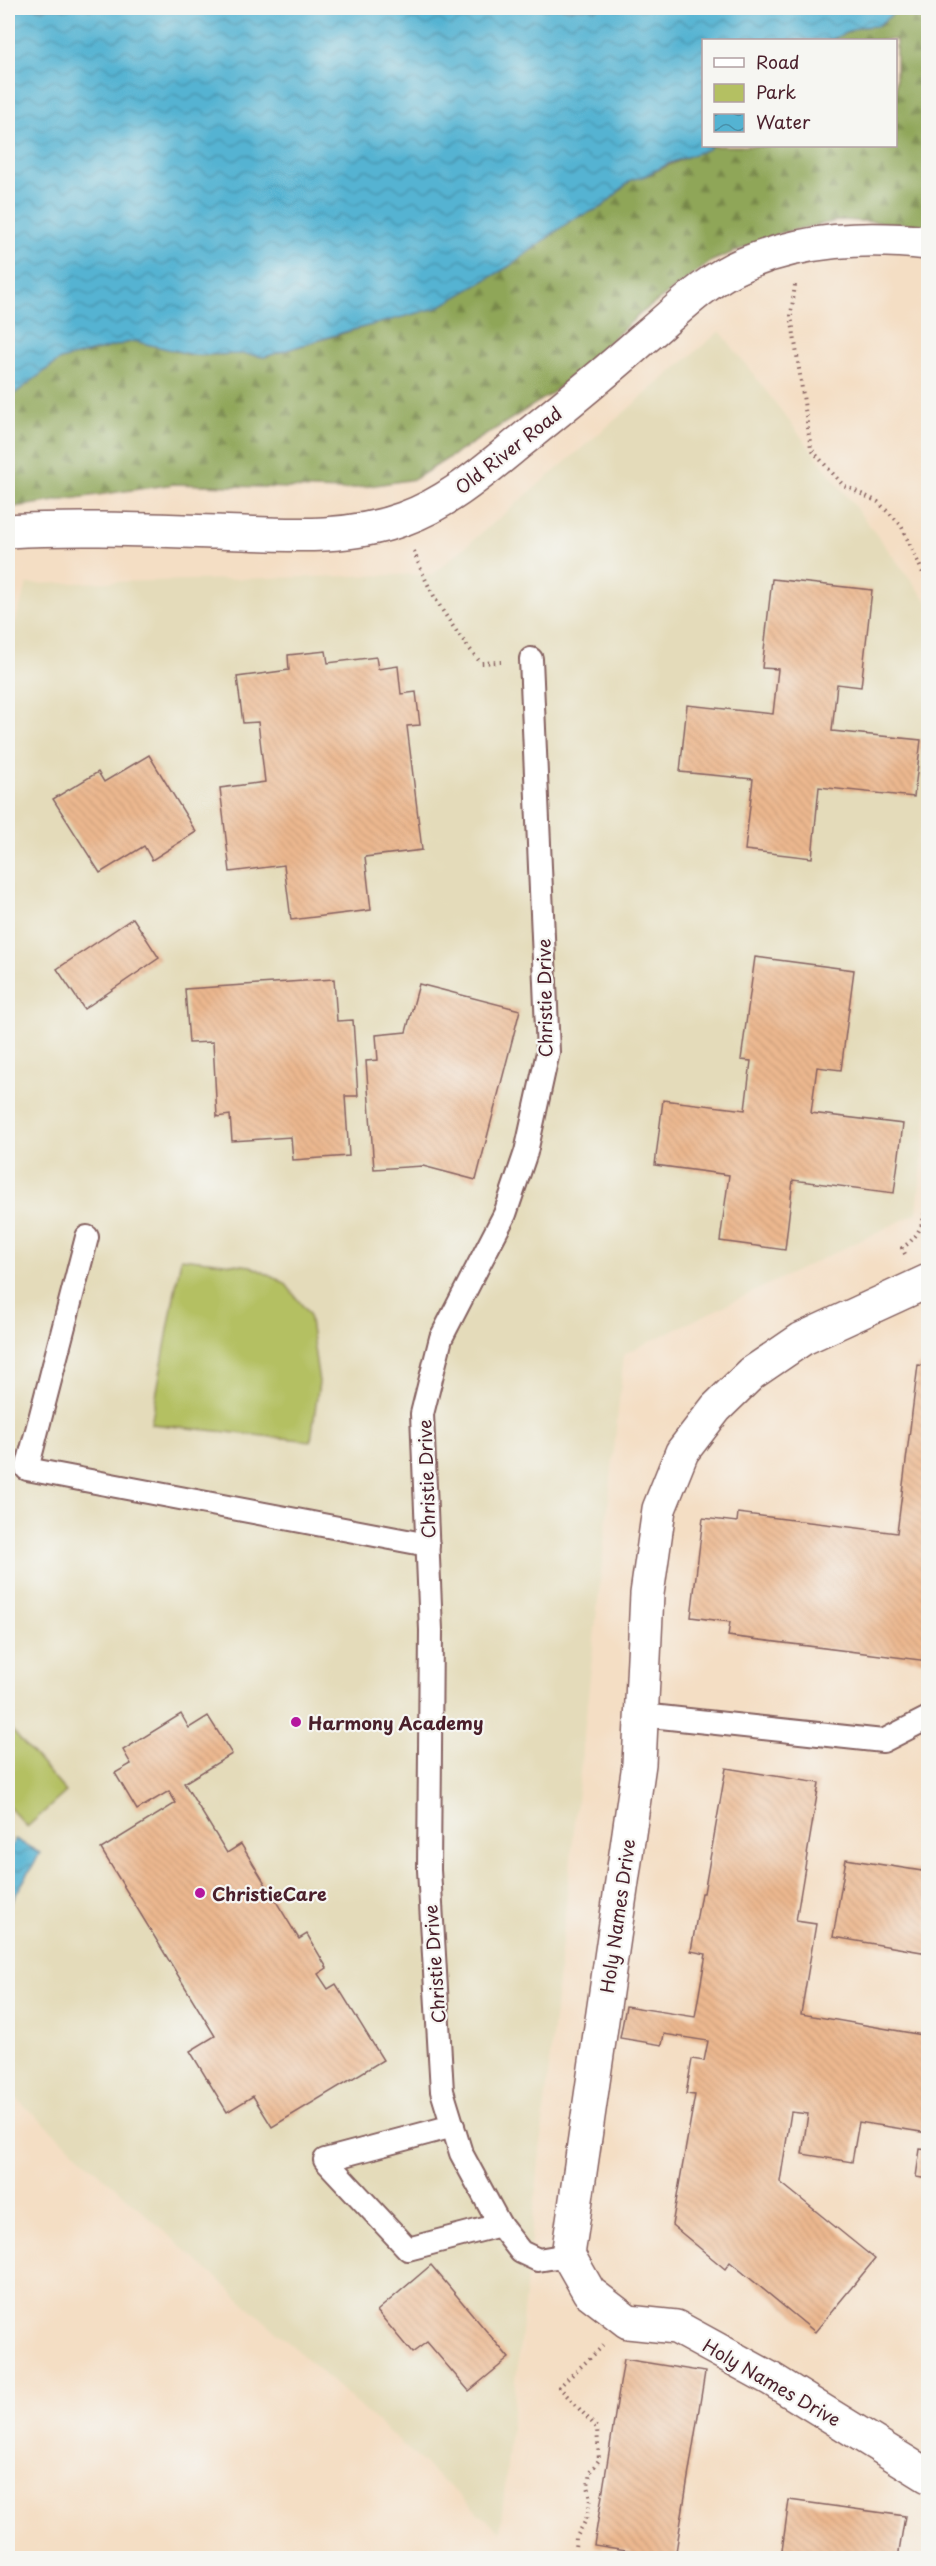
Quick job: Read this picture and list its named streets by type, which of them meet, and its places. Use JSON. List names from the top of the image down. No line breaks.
{"streets":{"street":["Old River Road","Holy Names Drive"],"lane":["Christie Drive"]},"crossings":[["Christie Drive","Holy Names Drive"]],"places":["Harmony Academy","ChristieCare"],"legend":["Road","Park","Water"]}
